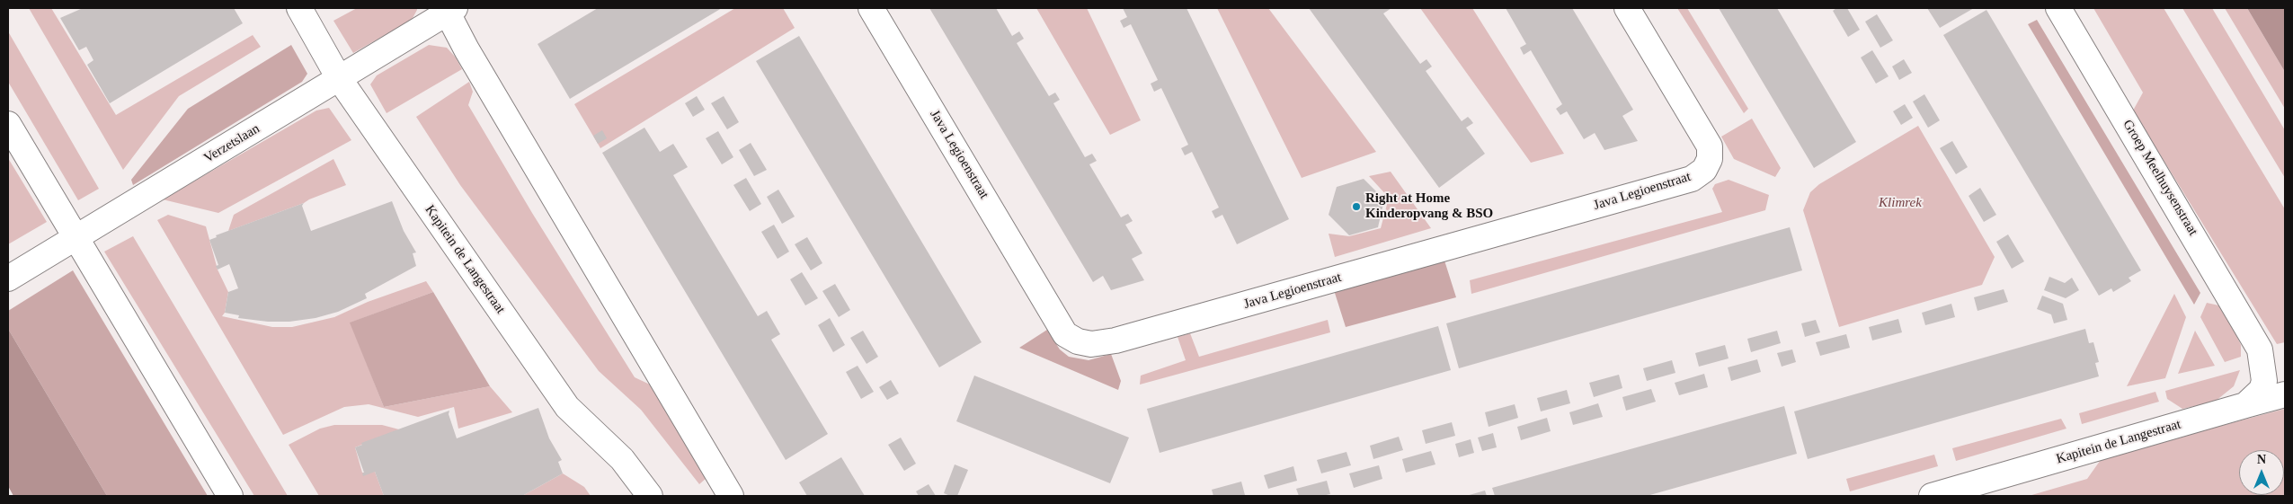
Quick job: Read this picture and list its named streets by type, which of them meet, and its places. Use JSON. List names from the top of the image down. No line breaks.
{"streets":{"street":["Verzetslaan","Java Legioenstraat","Groep Meelhuysenstraat","Kapitein de Langestraat"]},"crossings":[["Verzetslaan","Kapitein de Langestraat"],["Groep Meelhuysenstraat","Kapitein de Langestraat"]],"parks":["Klimrek"],"places":["Right at Home Kinderopvang & BSO"],"north":"top"}
